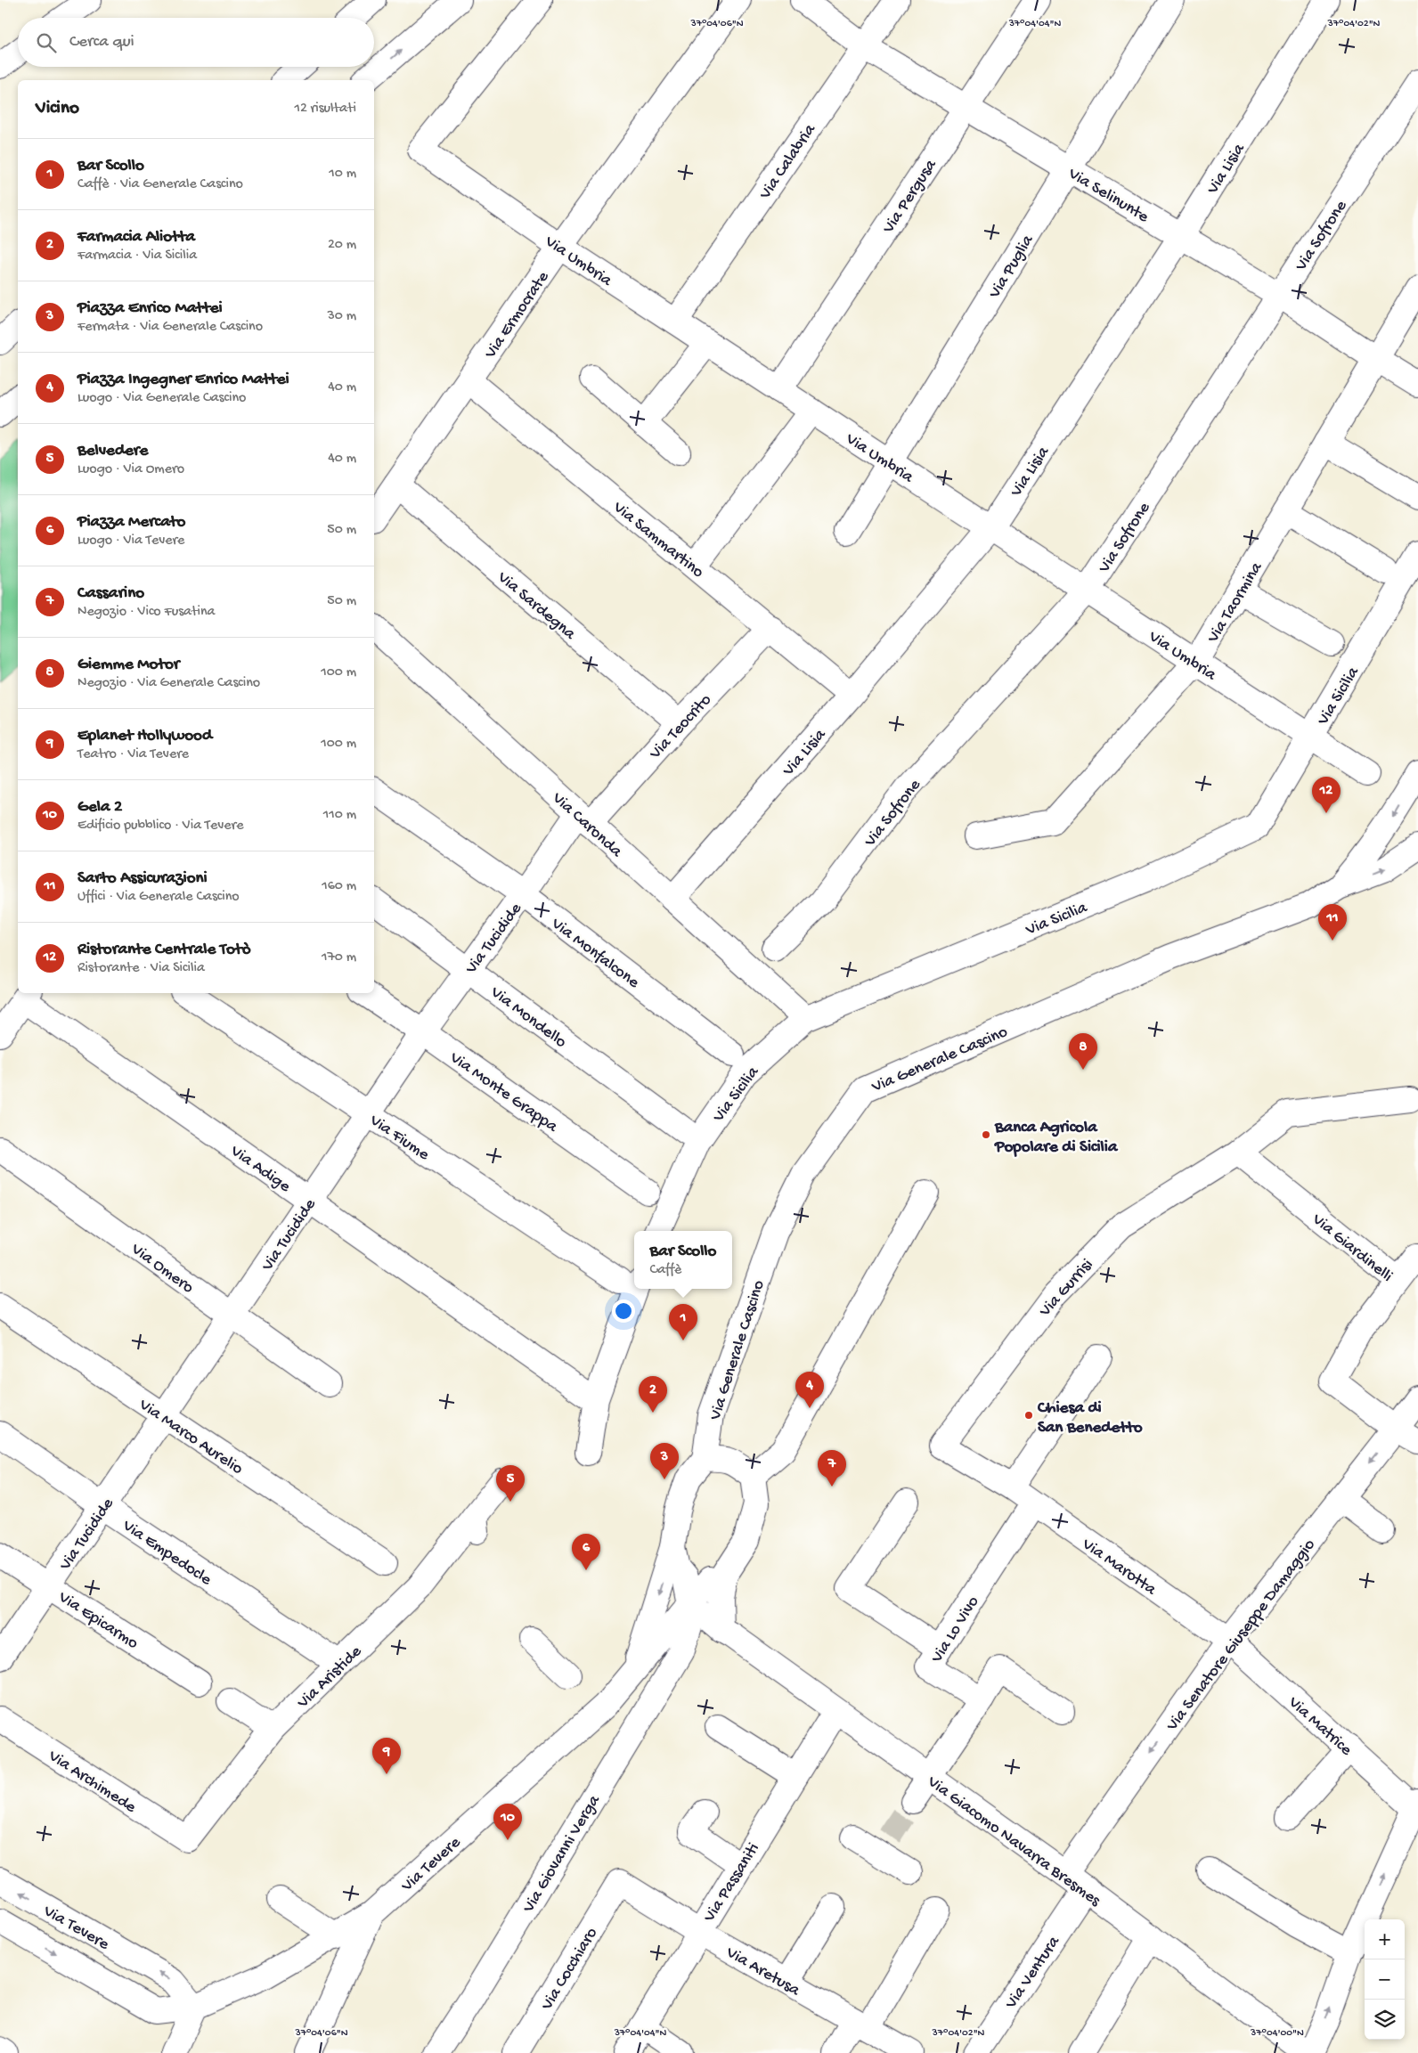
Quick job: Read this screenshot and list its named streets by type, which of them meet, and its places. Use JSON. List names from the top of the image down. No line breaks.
{"streets":{"street":["Via Calabria","Via Lisia","Via Selinunte","Via Pergusa","Via Sofrone","Via Umbria","Via Puglia","Via Ermocrate","Via Sammartino","Via Taormina","Via Sardegna","Via Sicilia","Via Teocrito","Via Caronda","Via Tucidide","Via Monfalcone","Via Mondello","Via Generale Cascino","Via Monte Grappa","Via Fiume","Via Adige","Via Giardinelli","Via Omero","Via Gurrisi","Via Marco Aurelio","Via Empedocle","Via Marotta","Via Epicarmo","Via Lo Vivo","Via Senatore Giuseppe Damaggio","Via Aristide","Via Matrice","Via Archimede","Via Giacomo Navarra Bresmes","Via Giovanni Verga","Via Tevere","Via Passaniti","Via Cocchiaro","Via Aretusa","Via Ventura"]},"crossings":[["Via Calabria","Via Selinunte"],["Via Calabria","Via Umbria"],["Via Lisia","Via Selinunte"],["Via Lisia","Via Umbria"],["Via Lisia","Via Sammartino"],["Via Lisia","Via Caronda"],["Via Selinunte","Via Pergusa"],["Via Selinunte","Via Sofrone"],["Via Selinunte","Via Puglia"],["Via Selinunte","Via Taormina"],["Via Pergusa","Via Umbria"],["Via Sofrone","Via Umbria"],["Via Umbria","Via Puglia"],["Via Umbria","Via Ermocrate"],["Via Umbria","Via Taormina"],["Via Umbria","Via Sicilia"],["Via Ermocrate","Via Sammartino"],["Via Ermocrate","Via Sardegna"],["Via Sammartino","Via Teocrito"],["Via Sardegna","Via Teocrito"],["Via Sicilia","Via Caronda"],["Via Teocrito","Via Caronda"],["Via Teocrito","Via Tucidide"],["Via Caronda","Via Tucidide"],["Via Tucidide","Via Monfalcone"],["Via Tucidide","Via Mondello"],["Via Tucidide","Via Monte Grappa"],["Via Tucidide","Via Fiume"],["Via Tucidide","Via Adige"],["Via Tucidide","Via Omero"],["Via Tucidide","Via Marco Aurelio"],["Via Tucidide","Via Empedocle"],["Via Tucidide","Via Epicarmo"],["Via Generale Cascino","Via Giovanni Verga"],["Via Generale Cascino","Via Tevere"],["Via Giardinelli","Via Gurrisi"],["Via Giardinelli","Via Senatore Giuseppe Damaggio"],["Via Gurrisi","Via Marotta"],["Via Empedocle","Via Aristide"],["Via Marotta","Via Lo Vivo"],["Via Marotta","Via Senatore Giuseppe Damaggio"],["Via Marotta","Via Matrice"],["Via Senatore Giuseppe Damaggio","Via Matrice"],["Via Senatore Giuseppe Damaggio","Via Giacomo Navarra Bresmes"],["Via Aristide","Via Archimede"],["Via Giacomo Navarra Bresmes","Via Giovanni Verga"],["Via Giacomo Navarra Bresmes","Via Tevere"],["Via Giacomo Navarra Bresmes","Via Passaniti"],["Via Giacomo Navarra Bresmes","Via Ventura"],["Via Giovanni Verga","Via Tevere"],["Via Passaniti","Via Aretusa"],["Via Cocchiaro","Via Aretusa"]],"places":["Banca Agricola Popolare di Sicilia","Chiesa di San Benedetto"],"page":{"search":"Cerca qui","heading":["Vicino","12 risultati"],"list":[{"mark":"1","name":"Bar Scollo","note":"Caffè · Via Generale Cascino","value":"10 m"},{"mark":"2","name":"Farmacia Aliotta","note":"Farmacia · Via Sicilia","value":"20 m"},{"mark":"3","name":"Piazza Enrico Mattei","note":"Fermata · Via Generale Cascino","value":"30 m"},{"mark":"4","name":"Piazza Ingegner Enrico Mattei","note":"Luogo · Via Generale Cascino","value":"40 m"},{"mark":"5","name":"Belvedere","note":"Luogo · Via Omero","value":"40 m"},{"mark":"6","name":"Piazza Mercato","note":"Luogo · Via Tevere","value":"50 m"},{"mark":"7","name":"Cassarino","note":"Negozio · Vico Fusatina","value":"50 m"},{"mark":"8","name":"Giemme Motor","note":"Negozio · Via Generale Cascino","value":"100 m"},{"mark":"9","name":"Eplanet Hollywood","note":"Teatro · Via Tevere","value":"100 m"},{"mark":"10","name":"Gela 2","note":"Edificio pubblico · Via Tevere","value":"110 m"},{"mark":"11","name":"Sarto Assicurazioni","note":"Uffici · Via Generale Cascino","value":"160 m"},{"mark":"12","name":"Ristorante Centrale Totò","note":"Ristorante · Via Sicilia","value":"170 m"}],"pins":["12","11","8","1","4","2","3","7","5","6","9","10"],"popup":["Bar Scollo","Caffè"],"map_buttons":["+","−"]},"coordinates":["37°04'06\"N","37°04'04\"N","37°04'02\"N","37°04'00\"N"]}
